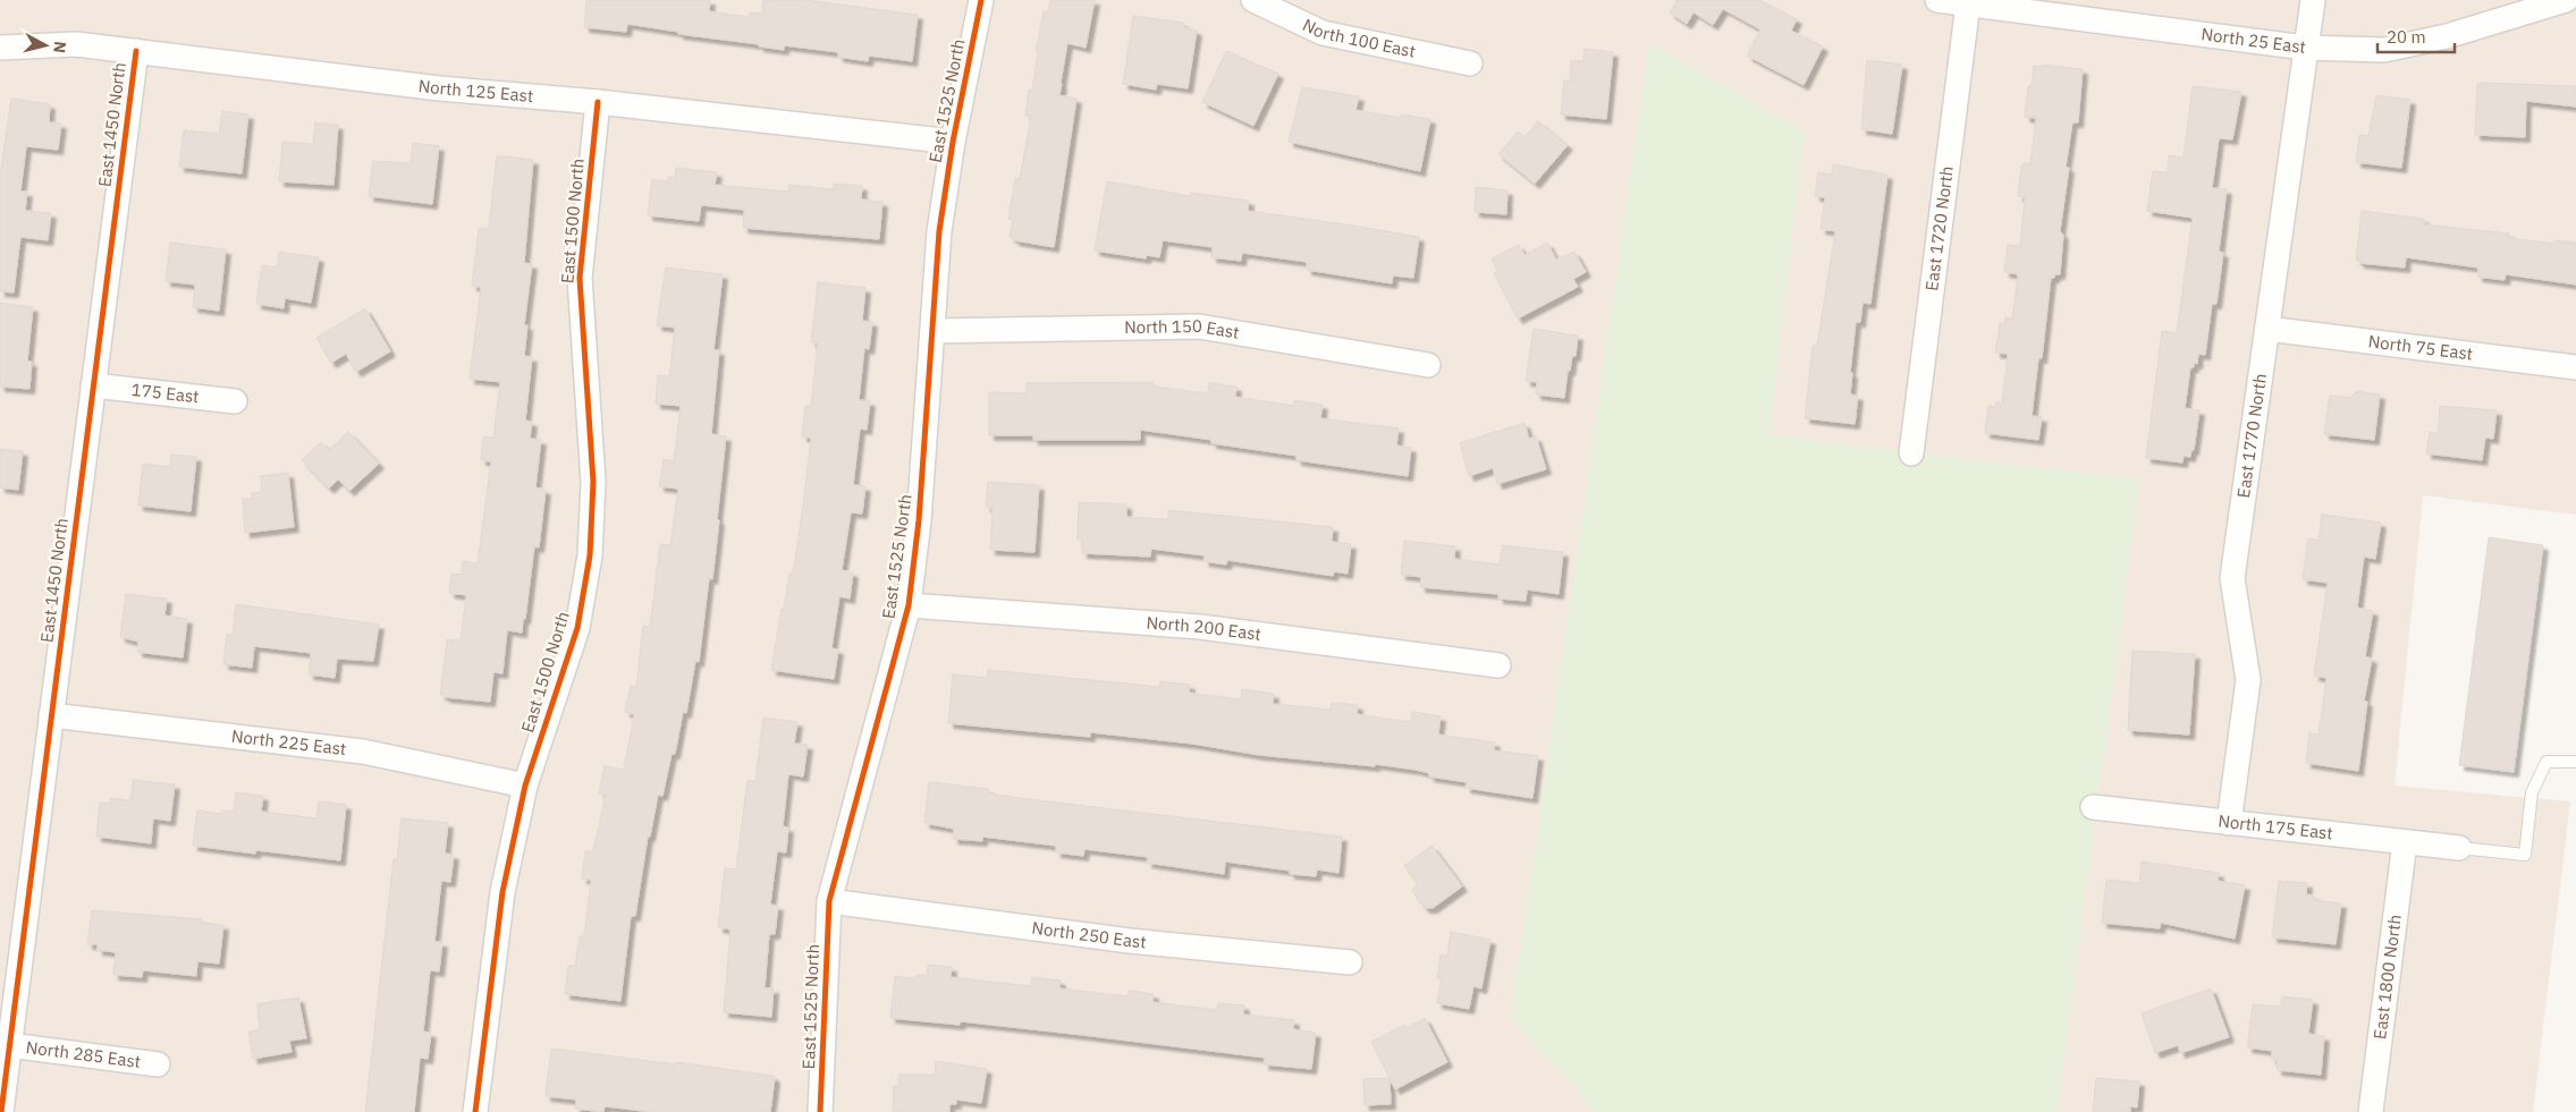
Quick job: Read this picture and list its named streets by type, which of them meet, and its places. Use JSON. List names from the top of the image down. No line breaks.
{"streets":{"street":["North 100 East","North 25 East","North 125 East","East 1525 North","East 1450 North","East 1500 North","East 1720 North","North 150 East","North 75 East","175 East","East 1770 North","North 200 East","North 225 East","North 175 East","North 250 East","East 1800 North","North 285 East"]},"crossings":[["North 25 East","East 1720 North"],["North 25 East","East 1770 North"],["North 125 East","East 1525 North"],["North 125 East","East 1450 North"],["North 125 East","East 1500 North"],["East 1525 North","North 150 East"],["East 1525 North","North 200 East"],["East 1525 North","North 250 East"],["East 1450 North","175 East"],["East 1450 North","North 225 East"],["East 1450 North","North 285 East"],["East 1500 North","North 225 East"],["North 75 East","East 1770 North"],["East 1770 North","North 175 East"],["North 175 East","East 1800 North"]],"scale_bar":"20 m","north":"right"}
